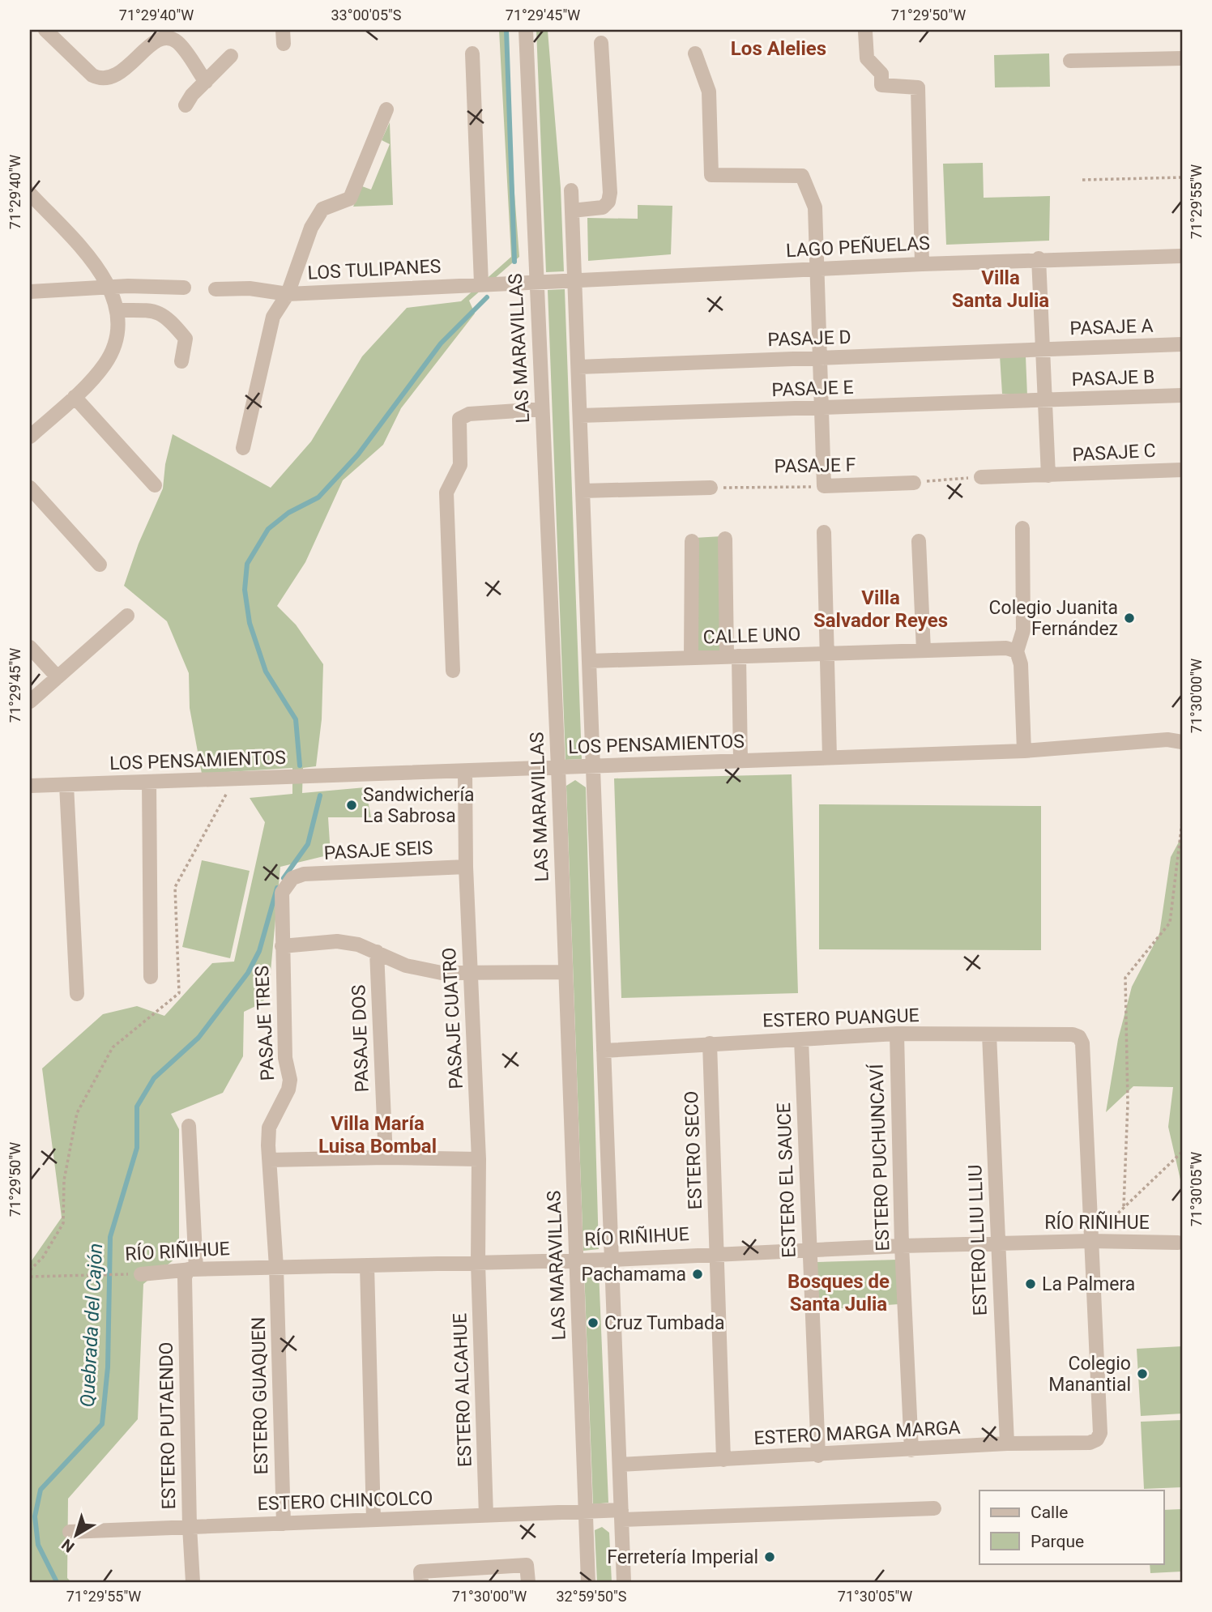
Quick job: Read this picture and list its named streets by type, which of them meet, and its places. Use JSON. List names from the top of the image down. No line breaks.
{"streets":{"street":["LAGO PEÑUELAS","LOS TULIPANES","PASAJE A","PASAJE D","LAS MARAVILLAS","PASAJE B","PASAJE E","PASAJE C","PASAJE F","CALLE UNO","LOS PENSAMIENTOS","PASAJE SEIS","PASAJE CUATRO","ESTERO PUANGUE","PASAJE TRES","PASAJE DOS","ESTERO SECO","ESTERO PUCHUNCAVÍ","ESTERO EL SAUCE","RÍO RIÑIHUE","ESTERO LLIU LLIU","ESTERO ALCAHUE","ESTERO GUAQUEN","ESTERO PUTAENDO","ESTERO MARGA MARGA","ESTERO CHINCOLCO"]},"crossings":[["LAGO PEÑUELAS","LOS TULIPANES"],["LAGO PEÑUELAS","LAS MARAVILLAS"],["LOS TULIPANES","LAS MARAVILLAS"],["PASAJE A","PASAJE D"],["LAS MARAVILLAS","LOS PENSAMIENTOS"],["LAS MARAVILLAS","RÍO RIÑIHUE"],["LAS MARAVILLAS","ESTERO CHINCOLCO"],["PASAJE B","PASAJE E"],["LOS PENSAMIENTOS","PASAJE CUATRO"],["PASAJE SEIS","PASAJE CUATRO"],["PASAJE SEIS","PASAJE TRES"],["PASAJE CUATRO","RÍO RIÑIHUE"],["PASAJE CUATRO","ESTERO ALCAHUE"],["ESTERO PUANGUE","ESTERO SECO"],["ESTERO PUANGUE","ESTERO PUCHUNCAVÍ"],["ESTERO PUANGUE","ESTERO EL SAUCE"],["ESTERO PUANGUE","RÍO RIÑIHUE"],["ESTERO PUANGUE","ESTERO LLIU LLIU"],["ESTERO PUANGUE","ESTERO MARGA MARGA"],["PASAJE TRES","RÍO RIÑIHUE"],["PASAJE TRES","ESTERO GUAQUEN"],["ESTERO SECO","RÍO RIÑIHUE"],["ESTERO SECO","ESTERO MARGA MARGA"],["ESTERO PUCHUNCAVÍ","RÍO RIÑIHUE"],["ESTERO PUCHUNCAVÍ","ESTERO MARGA MARGA"],["ESTERO EL SAUCE","RÍO RIÑIHUE"],["ESTERO EL SAUCE","ESTERO MARGA MARGA"],["RÍO RIÑIHUE","ESTERO LLIU LLIU"],["RÍO RIÑIHUE","ESTERO ALCAHUE"],["RÍO RIÑIHUE","ESTERO GUAQUEN"],["RÍO RIÑIHUE","ESTERO PUTAENDO"],["RÍO RIÑIHUE","ESTERO MARGA MARGA"],["ESTERO LLIU LLIU","ESTERO MARGA MARGA"],["ESTERO ALCAHUE","ESTERO CHINCOLCO"],["ESTERO GUAQUEN","ESTERO CHINCOLCO"],["ESTERO PUTAENDO","ESTERO CHINCOLCO"]],"districts":["Los Alelies","Villa Santa Julia","Villa Salvador Reyes","Villa María Luisa Bombal","Bosques de Santa Julia"],"water":["Quebrada del Cajón"],"places":["Colegio Juanita Fernández","Sandwichería La Sabrosa","Pachamama","La Palmera","Cruz Tumbada","Colegio Manantial","Ferretería Imperial"],"legend":["Calle","Parque"],"north":"bottom left","coordinates":["71°29'40\"W","33°00'05\"S","71°29'45\"W","71°29'50\"W","71°29'55\"W","71°30'00\"W","71°30'05\"W","32°59'50\"S"]}
